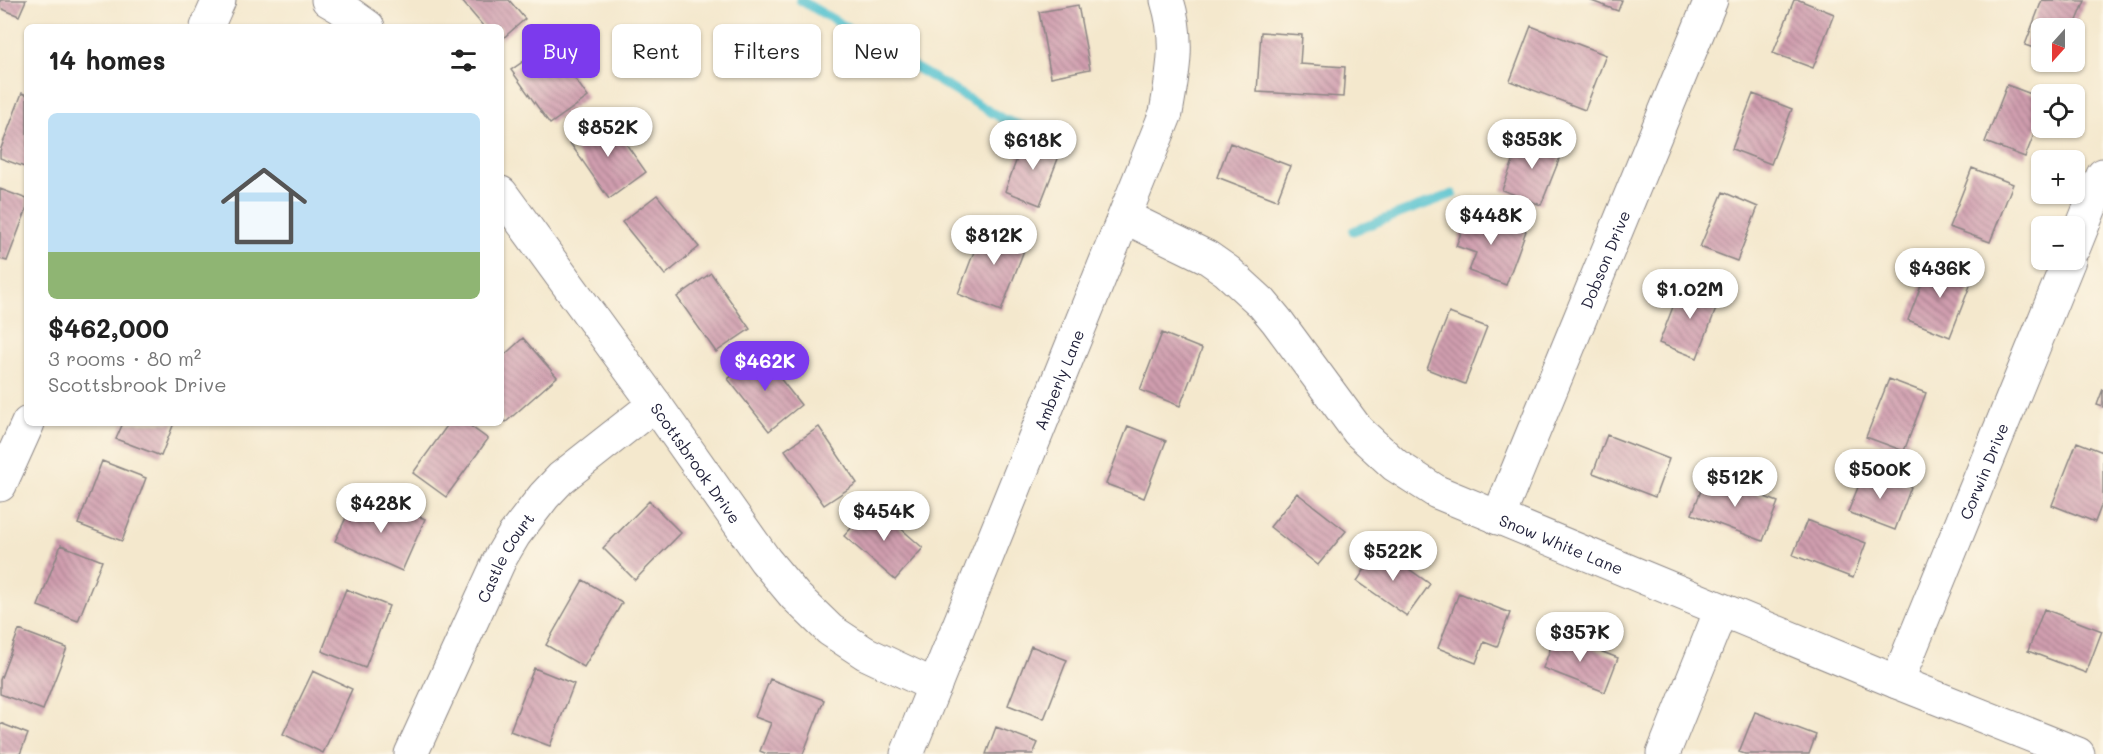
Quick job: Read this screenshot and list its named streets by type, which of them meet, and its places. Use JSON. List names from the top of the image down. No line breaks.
{"streets":{"street":["Dobson Drive","Amberly Lane","Scottsbrook Drive","Corwin Drive","Snow White Lane","Castle Court"]},"crossings":[["Dobson Drive","Snow White Lane"],["Amberly Lane","Scottsbrook Drive"],["Amberly Lane","Snow White Lane"],["Scottsbrook Drive","Castle Court"],["Corwin Drive","Snow White Lane"]],"north":"bottom","page":{"map_buttons":["+","−"],"chip":["Buy","Rent","Filters","New"],"heading":"14 homes","list":[{"name":"$462,000","note":"3 rooms · 80 m² · Scottsbrook Drive"}],"price":["$852K","$353K","$618K","$448K","$812K","$436K","$1.02M","$462K","$500K","$512K","$428K","$454K","$522K","$357K"]}}
